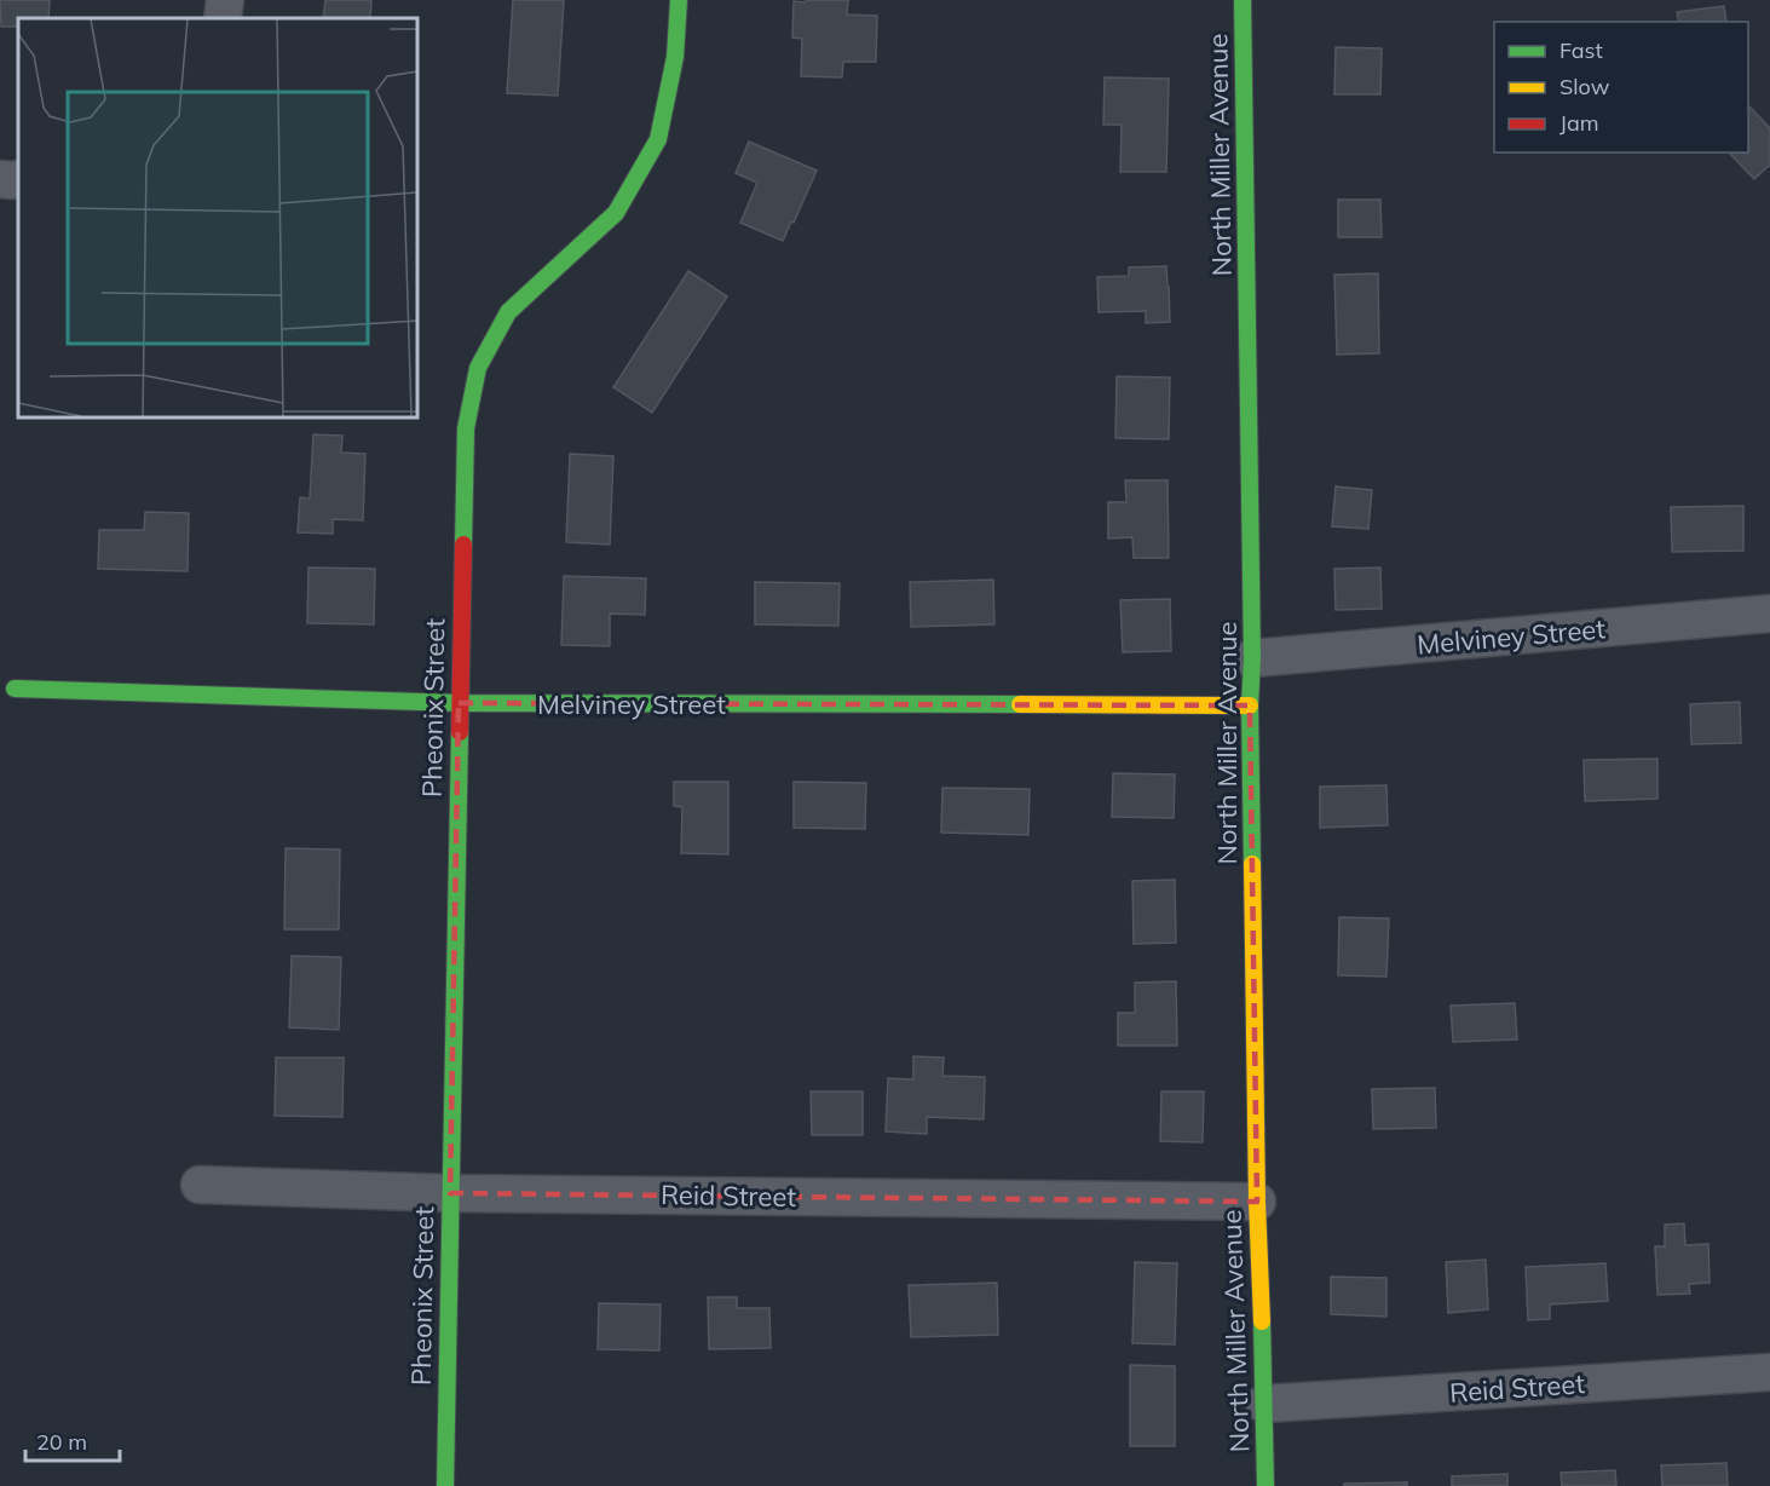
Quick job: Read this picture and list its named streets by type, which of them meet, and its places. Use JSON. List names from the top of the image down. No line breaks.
{"streets":{"street":["North Miller Avenue","Melviney Street","Pheonix Street","Reid Street"]},"crossings":[["North Miller Avenue","Melviney Street"],["North Miller Avenue","Reid Street"],["Melviney Street","Pheonix Street"],["Pheonix Street","Reid Street"]],"legend":["Fast","Slow","Jam"],"scale_bar":"20 m"}
